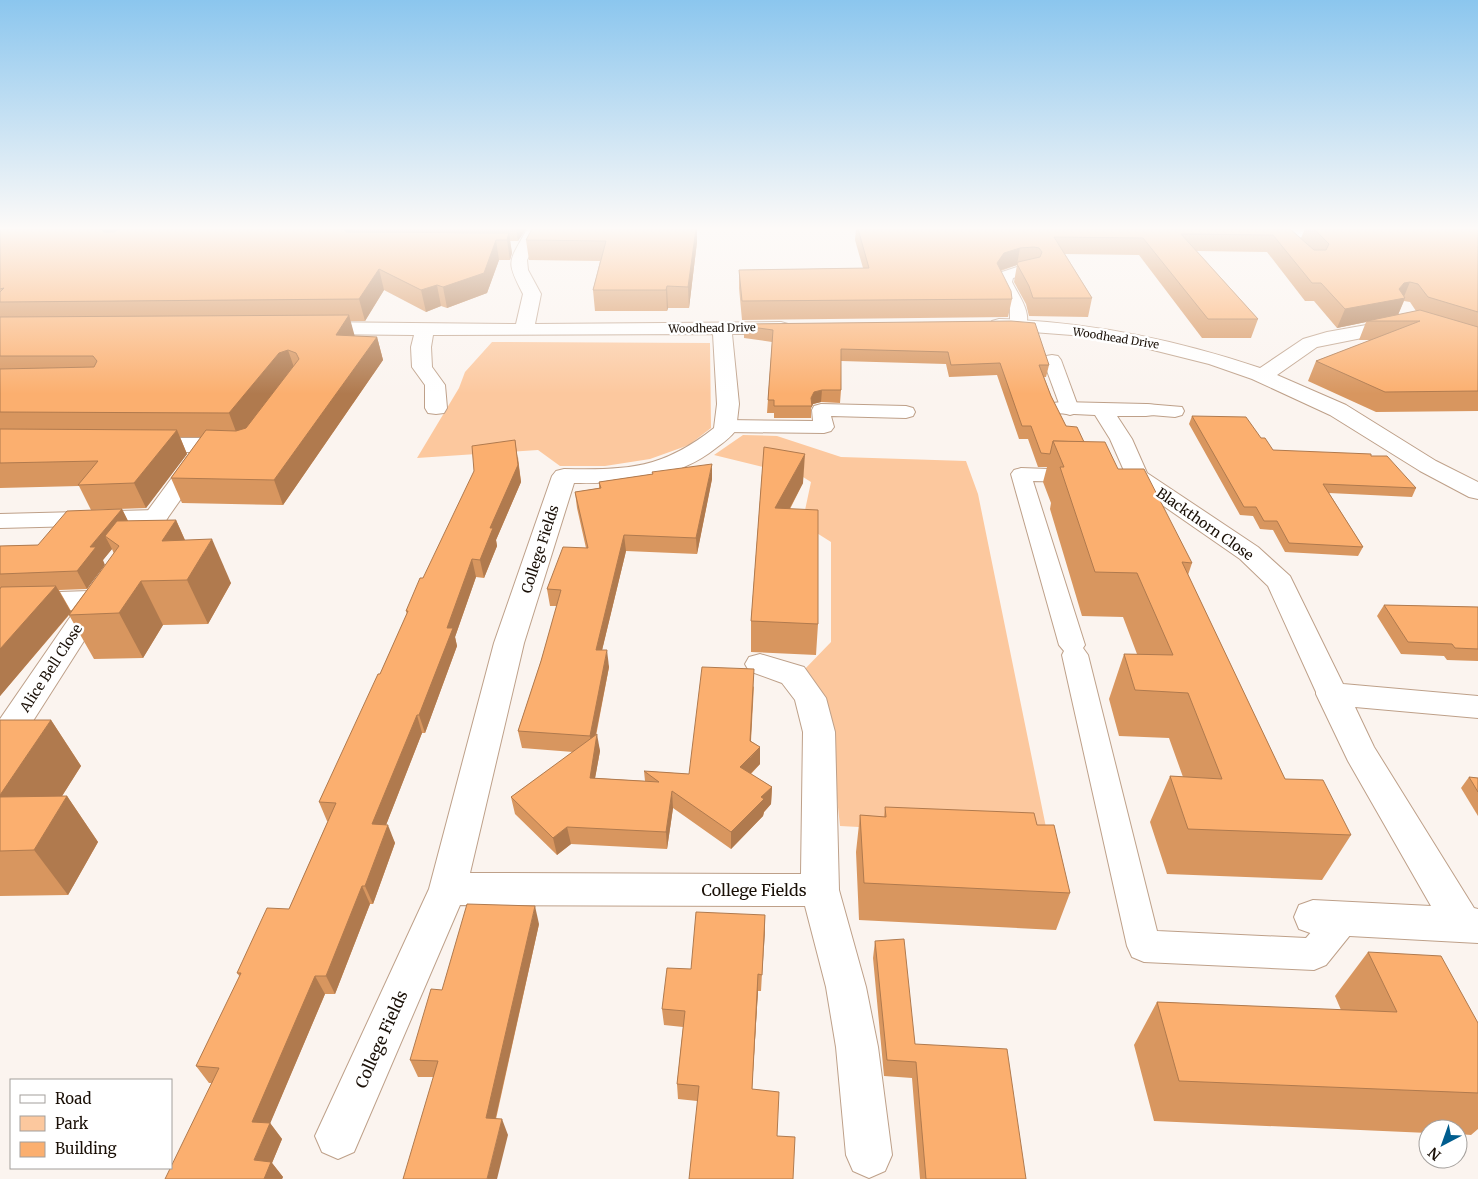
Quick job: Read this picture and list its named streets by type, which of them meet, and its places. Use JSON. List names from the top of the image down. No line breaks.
{"streets":{"street":["Woodhead Drive","Blackthorn Close","College Fields","Alice Bell Close"]},"legend":["Road","Park","Building"],"north":"bottom left"}
